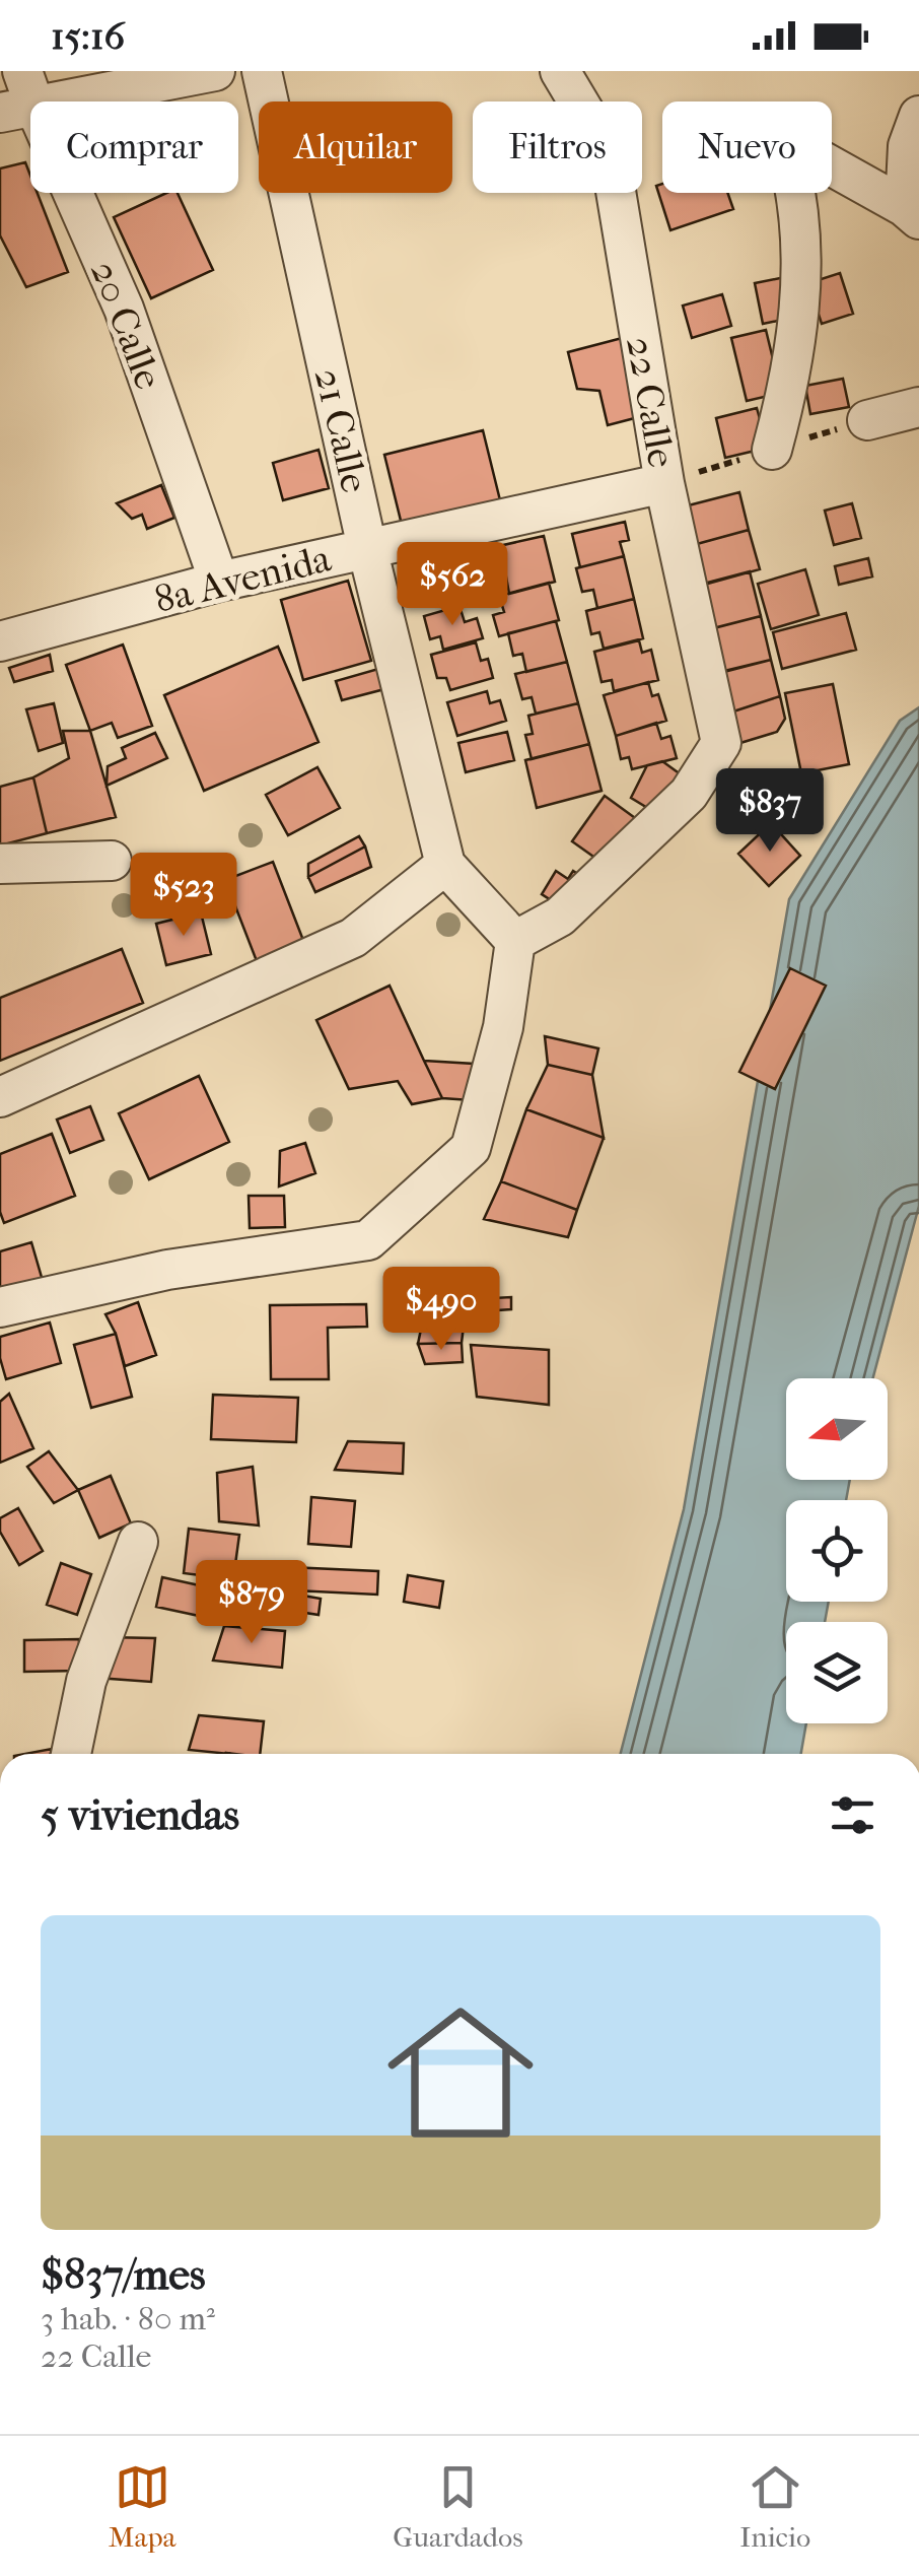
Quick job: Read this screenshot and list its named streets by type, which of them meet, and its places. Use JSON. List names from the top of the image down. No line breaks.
{"streets":{"street":["20 Calle","22 Calle","21 Calle","8a Avenida"]},"crossings":[["20 Calle","8a Avenida"],["22 Calle","21 Calle"],["22 Calle","8a Avenida"],["21 Calle","8a Avenida"]],"north":"left","page":{"status":"15:16","chip":["Comprar","Alquilar","Filtros","Nuevo"],"price":["$562","$837","$523","$490","$879"],"heading":"5 viviendas","list":[{"name":"$837/mes","note":"3 hab. · 80 m² · 22 Calle"}],"tabs":["Mapa","Guardados","Inicio"]}}
